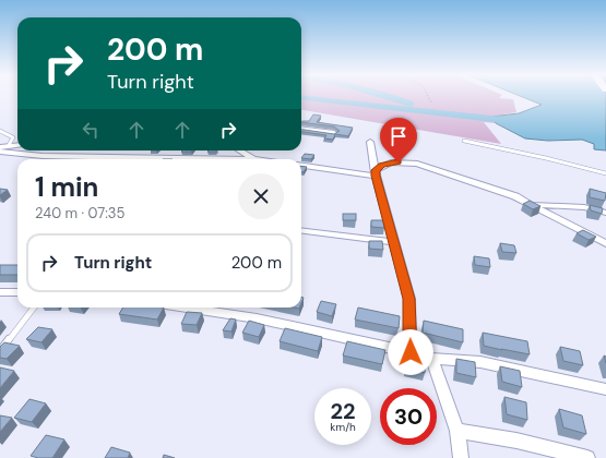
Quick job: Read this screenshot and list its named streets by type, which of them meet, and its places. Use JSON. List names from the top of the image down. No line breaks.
{"page":{"turn":["200 m","Turn right"],"heading":["1 min","240 m · 07:35"],"list":[{"name":"Turn right","value":"200 m"}],"speed":"22 km/h","limit":"30"}}
